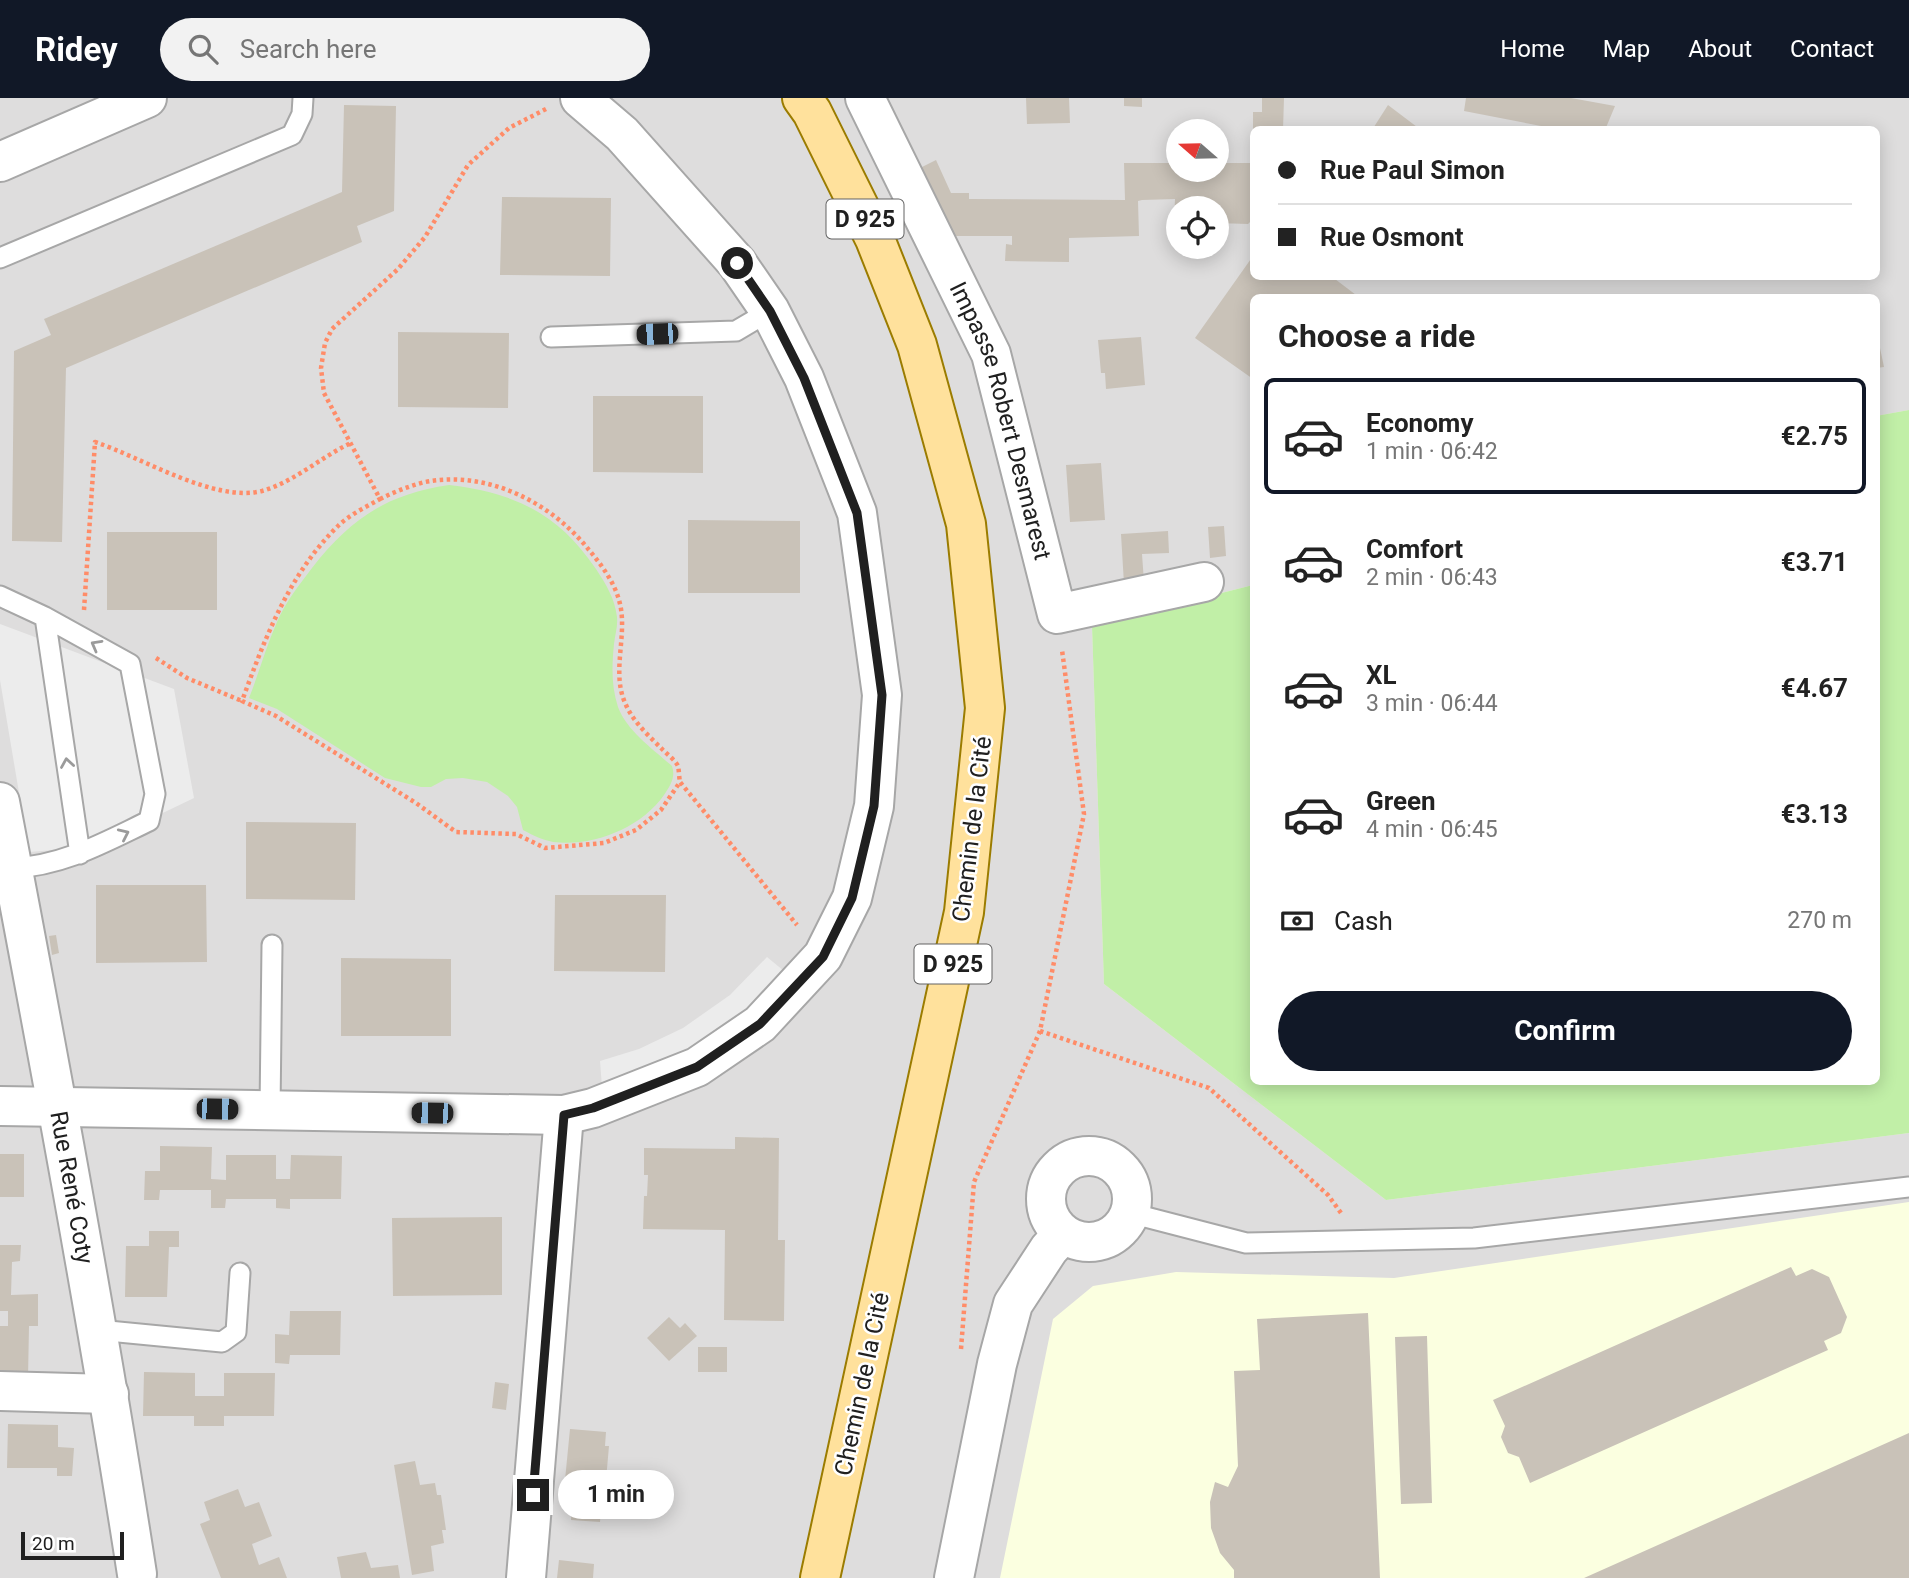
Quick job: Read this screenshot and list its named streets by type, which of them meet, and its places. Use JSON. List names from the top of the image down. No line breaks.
{"streets":{"main road":["D 925","Chemin de la Cité"],"street":["Impasse Robert Desmarest","Rue René Coty"]},"scale_bar":"20 m","north":"left","page":{"header":"Ridey","search":"Search here","nav":["Home","Map","About","Contact"],"banner":["Rue Paul Simon","Rue Osmont"],"heading":"Choose a ride","list":[{"name":"Economy","note":"1 min · 06:42","value":"€2.75"},{"name":"Comfort","note":"2 min · 06:43","value":"€3.71"},{"name":"XL","note":"3 min · 06:44","value":"€4.67"},{"name":"Green","note":"4 min · 06:45","value":"€3.13"}],"pay":["Cash","270 m"],"buttons":"Confirm","bubble":"1 min","scale":"20 m"}}
